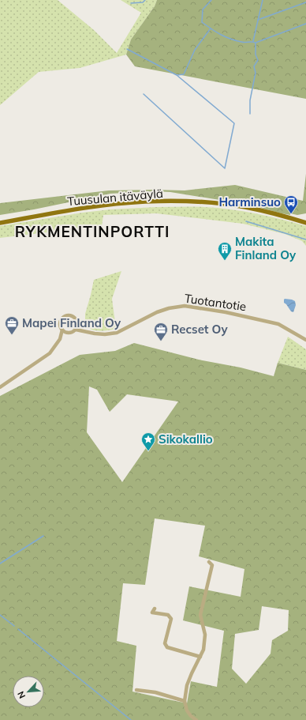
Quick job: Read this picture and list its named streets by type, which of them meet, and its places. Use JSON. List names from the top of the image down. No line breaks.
{"streets":{"main road":["Tuusulan itäväylä"],"street":["Tuotantotie"]},"districts":["RYKMENTINPORTTI"],"places":{"bus stop":["Harminsuo"],"building":["Makita Finland Oy"],"office":["Mapei Finland Oy","Recset Oy"],"place":["Sikokallio"]},"north":"bottom left"}
